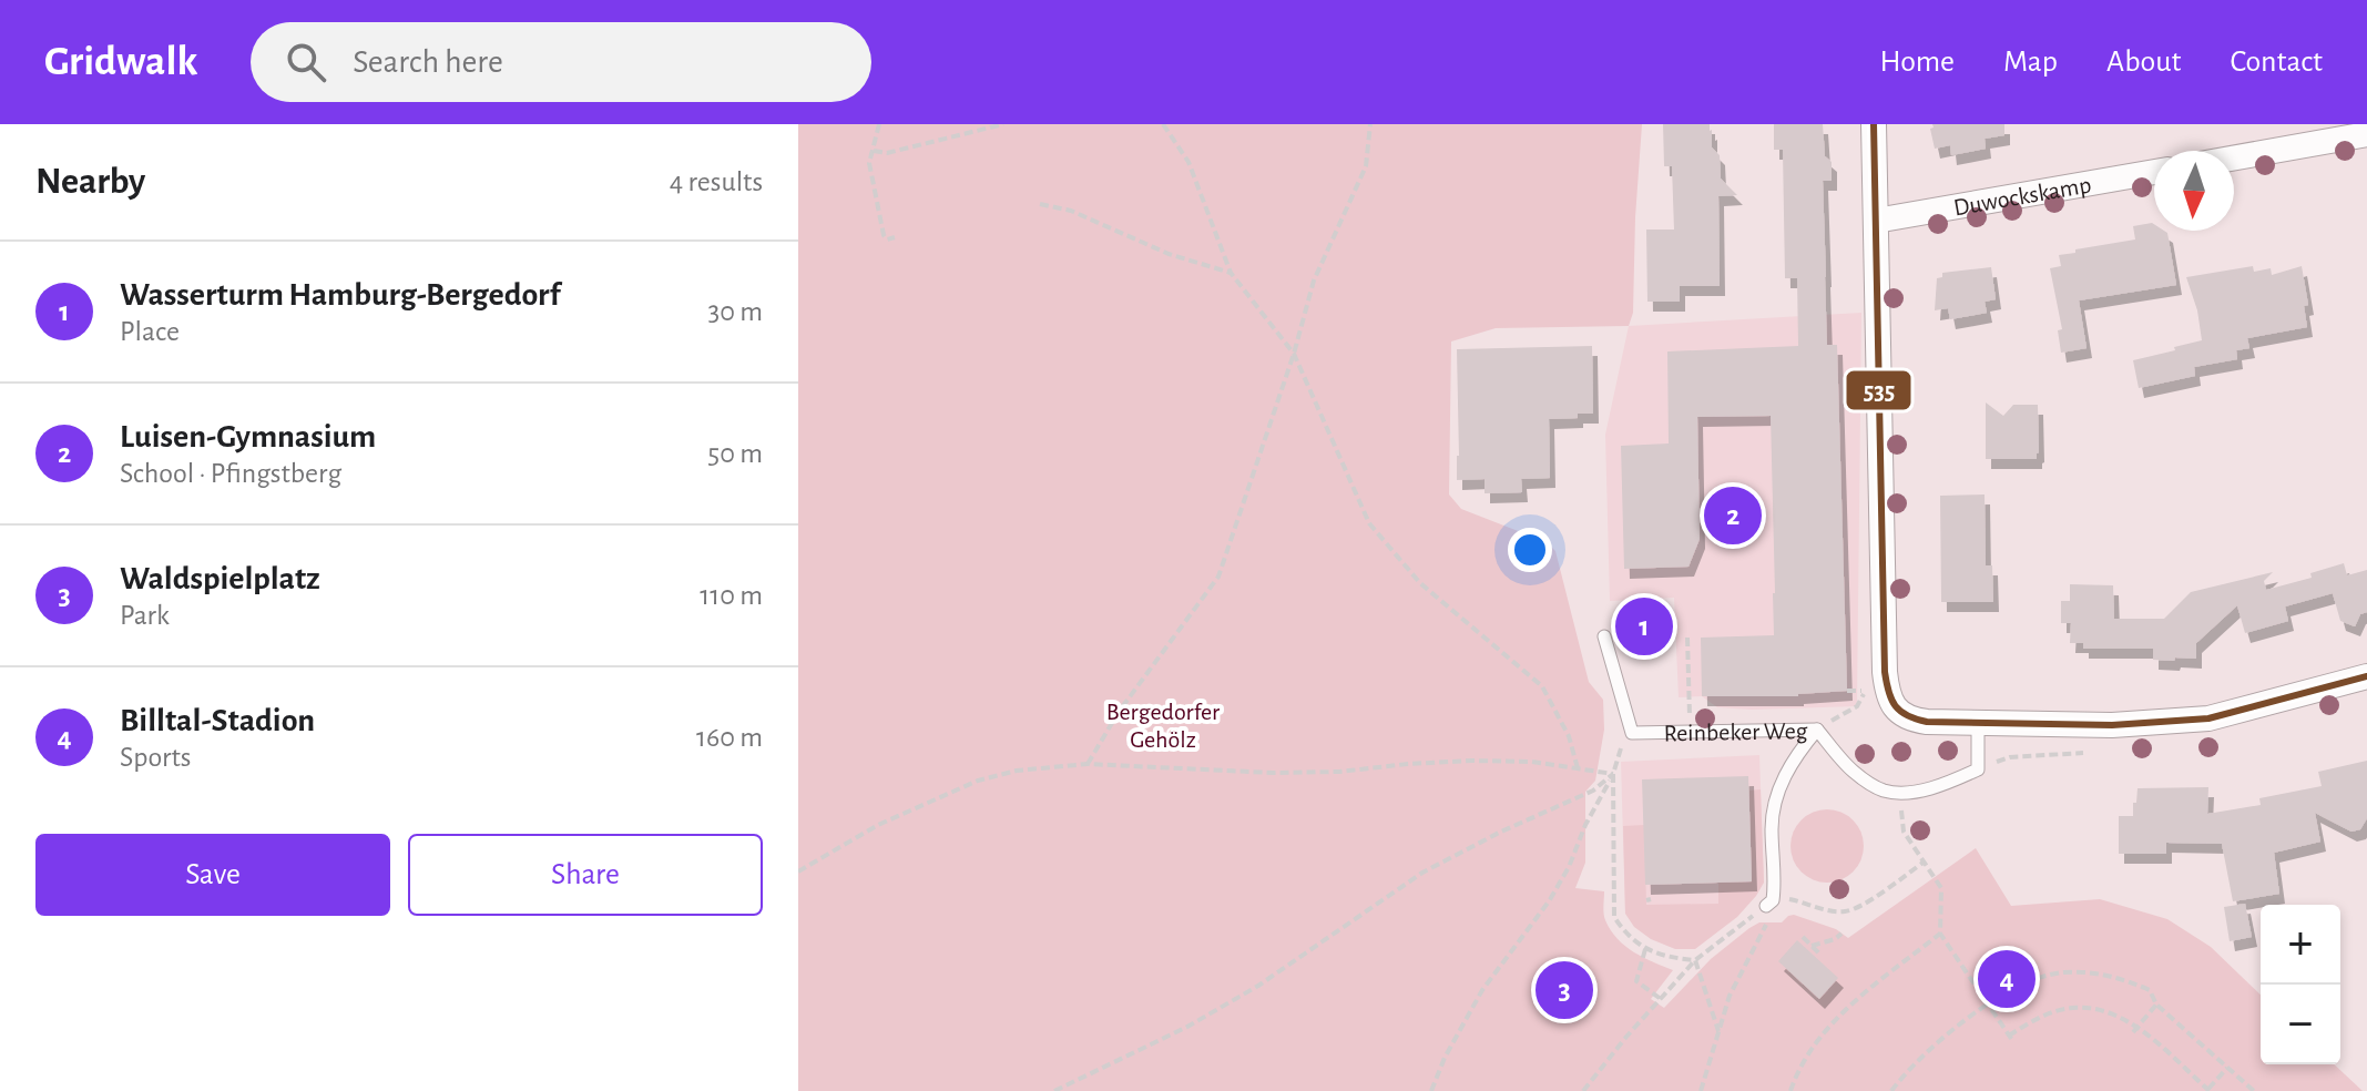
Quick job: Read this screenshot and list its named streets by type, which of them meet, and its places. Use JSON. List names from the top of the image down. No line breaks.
{"streets":{"street":["Duwockskamp"],"lane":["Reinbeker Weg"]},"parks":["Bergedorfer Gehölz"],"lines":["transit line 535"],"north":"bottom","page":{"header":"Gridwalk","search":"Search here","nav":["Home","Map","About","Contact"],"heading":["Nearby","4 results"],"list":[{"mark":"1","name":"Wasserturm Hamburg-Bergedorf","note":"Place","value":"30 m"},{"mark":"2","name":"Luisen-Gymnasium","note":"School · Pfingstberg","value":"50 m"},{"mark":"3","name":"Waldspielplatz","note":"Park","value":"110 m"},{"mark":"4","name":"Billtal-Stadion","note":"Sports","value":"160 m"}],"pins":["2","1","4","3"],"buttons":["Save","Share"],"map_buttons":["+","−"]}}
